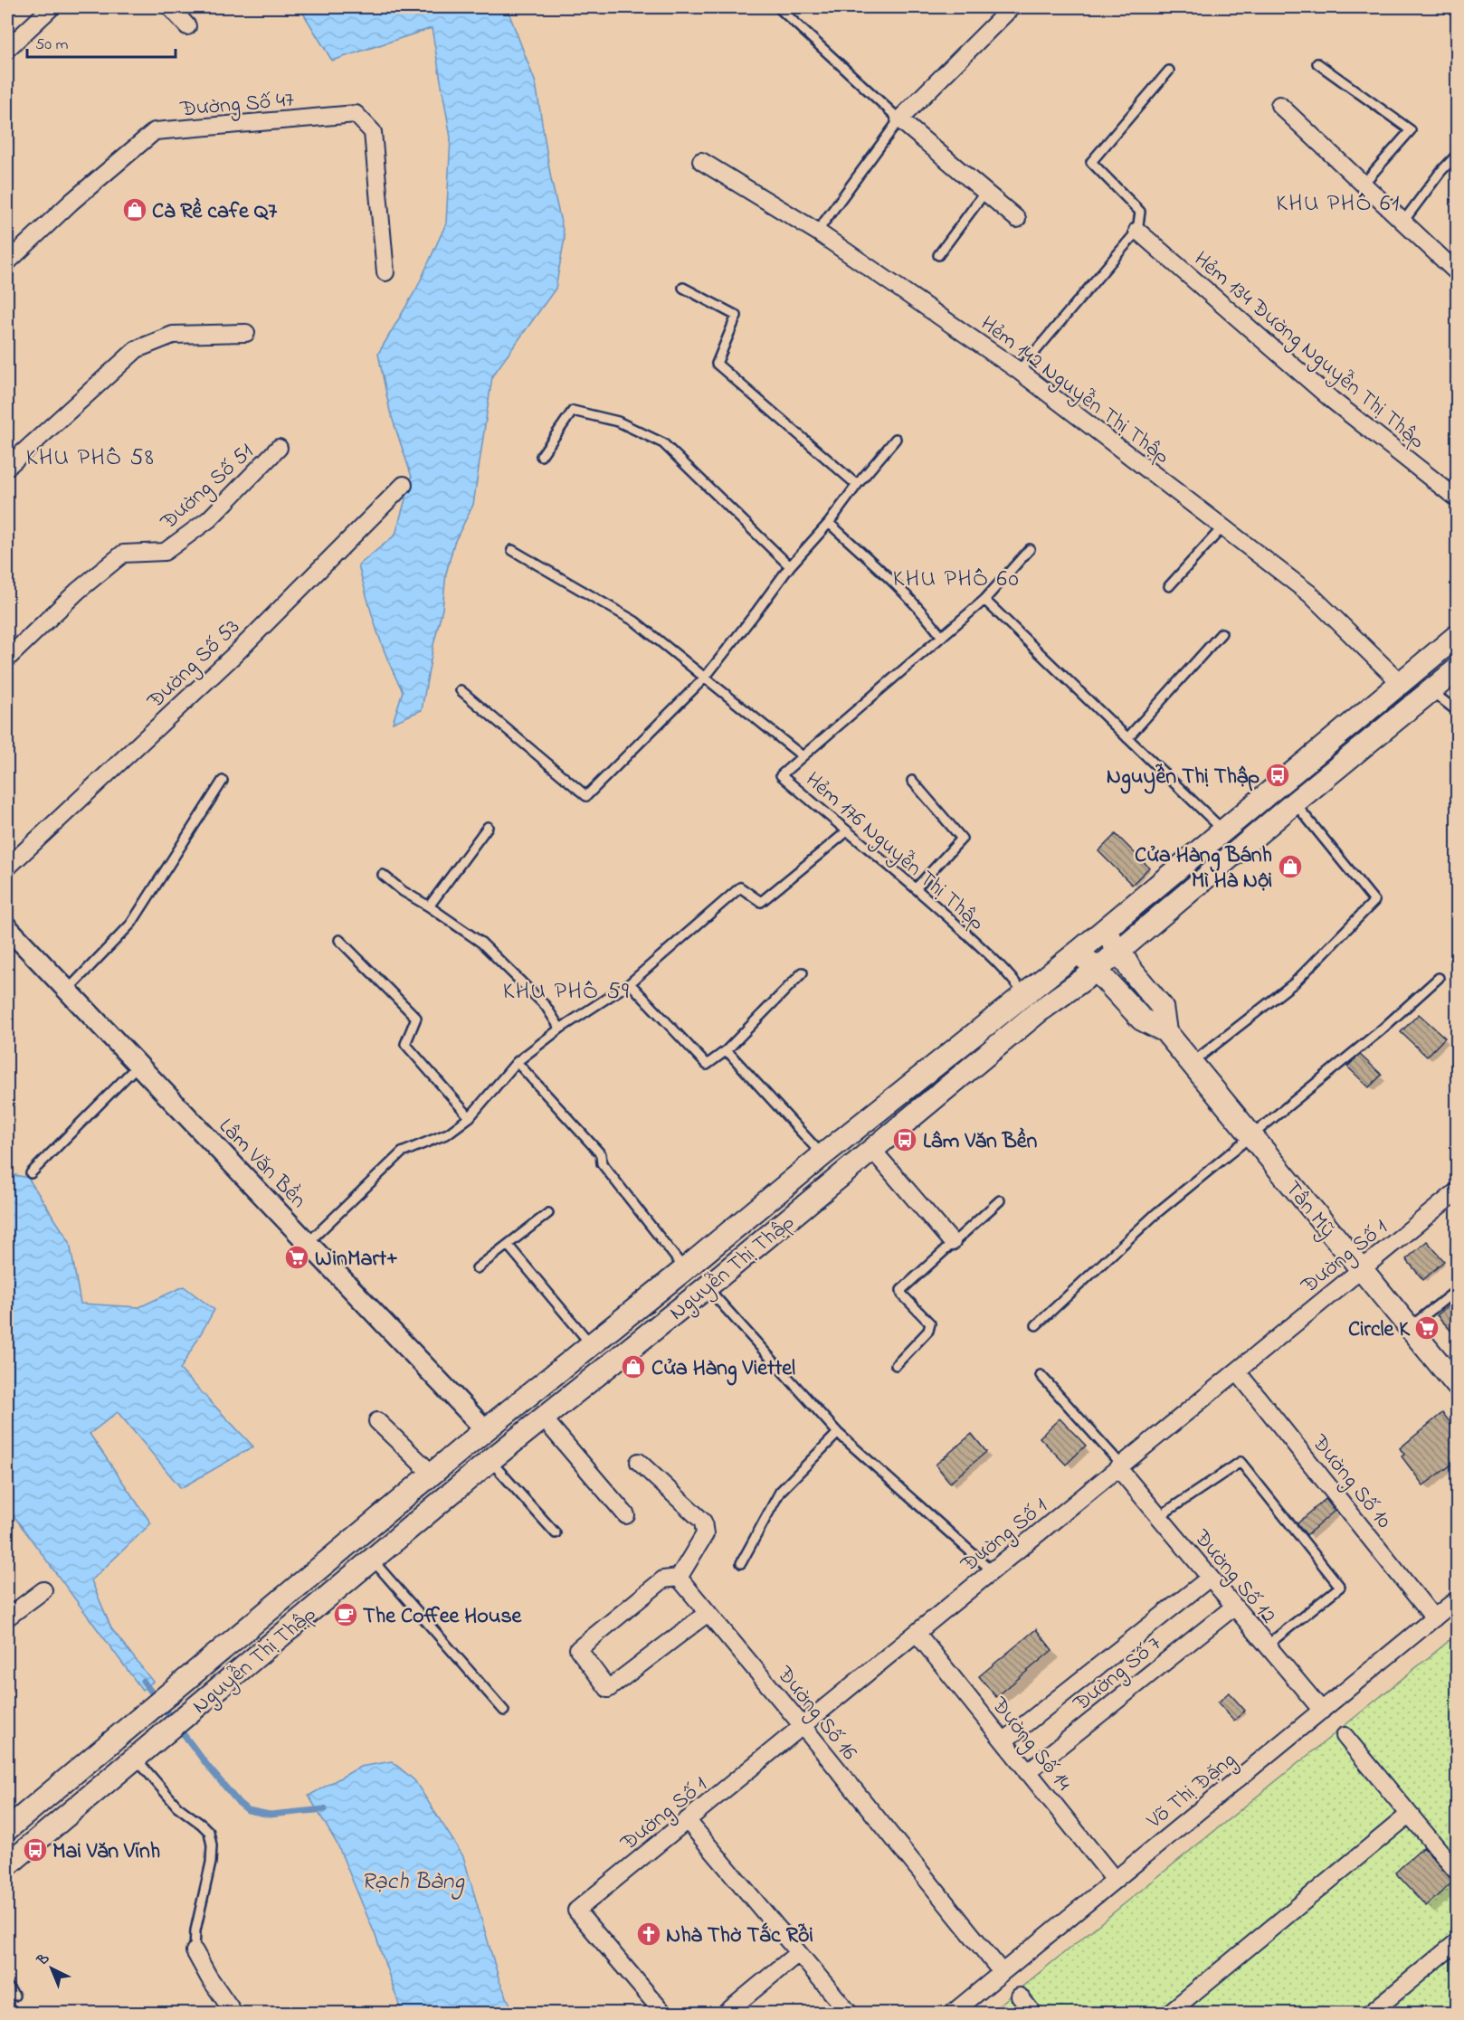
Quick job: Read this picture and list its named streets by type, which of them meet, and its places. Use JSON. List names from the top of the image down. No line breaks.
{"streets":{"main road":["Tân Mỹ","Nguyễn Thị Thập"],"street":["Đường Số 47","Hẻm 134 Đường Nguyễn Thị Thập","Hẻm 142 Nguyễn Thị Thập","Đường Số 51","Đường Số 53","Lâm Văn Bền","Đường Số 1","Đường Số 10","Đường Số 12","Đường Số 7","Đường Số 16","Đường Số 14","Võ Thị Đặng"],"lane":["Hẻm 176 Nguyễn Thị Thập"]},"crossings":[["Hẻm 142 Nguyễn Thị Thập","Nguyễn Thị Thập"],["Hẻm 176 Nguyễn Thị Thập","Nguyễn Thị Thập"],["Lâm Văn Bền","Nguyễn Thị Thập"],["Tân Mỹ","Đường Số 1"],["Tân Mỹ","Nguyễn Thị Thập"],["Đường Số 1","Đường Số 10"],["Đường Số 1","Đường Số 12"],["Đường Số 1","Đường Số 16"],["Đường Số 1","Đường Số 14"],["Đường Số 10","Võ Thị Đặng"],["Đường Số 12","Đường Số 7"],["Đường Số 12","Võ Thị Đặng"],["Đường Số 7","Đường Số 14"],["Đường Số 16","Võ Thị Đặng"],["Đường Số 14","Võ Thị Đặng"]],"districts":["KHU PHỐ 61","KHU PHỐ 58","KHU PHỐ 60","KHU PHỐ 59"],"water":["Rạch Bàng"],"places":{"shop":["Cà Rề cafe Q7","Cửa Hàng Bánh Mì Hà Nội","Cửa Hàng Viettel"],"bus stop":["Nguyễn Thị Thập","Lâm Văn Bền","Mai Văn Vĩnh"],"supermarket":["WinMart+","Circle K"],"cafe":["The Coffee House"],"church":["Nhà Thờ Tắc Rỗi"]},"scale_bar":"50 m","north":"top left"}
